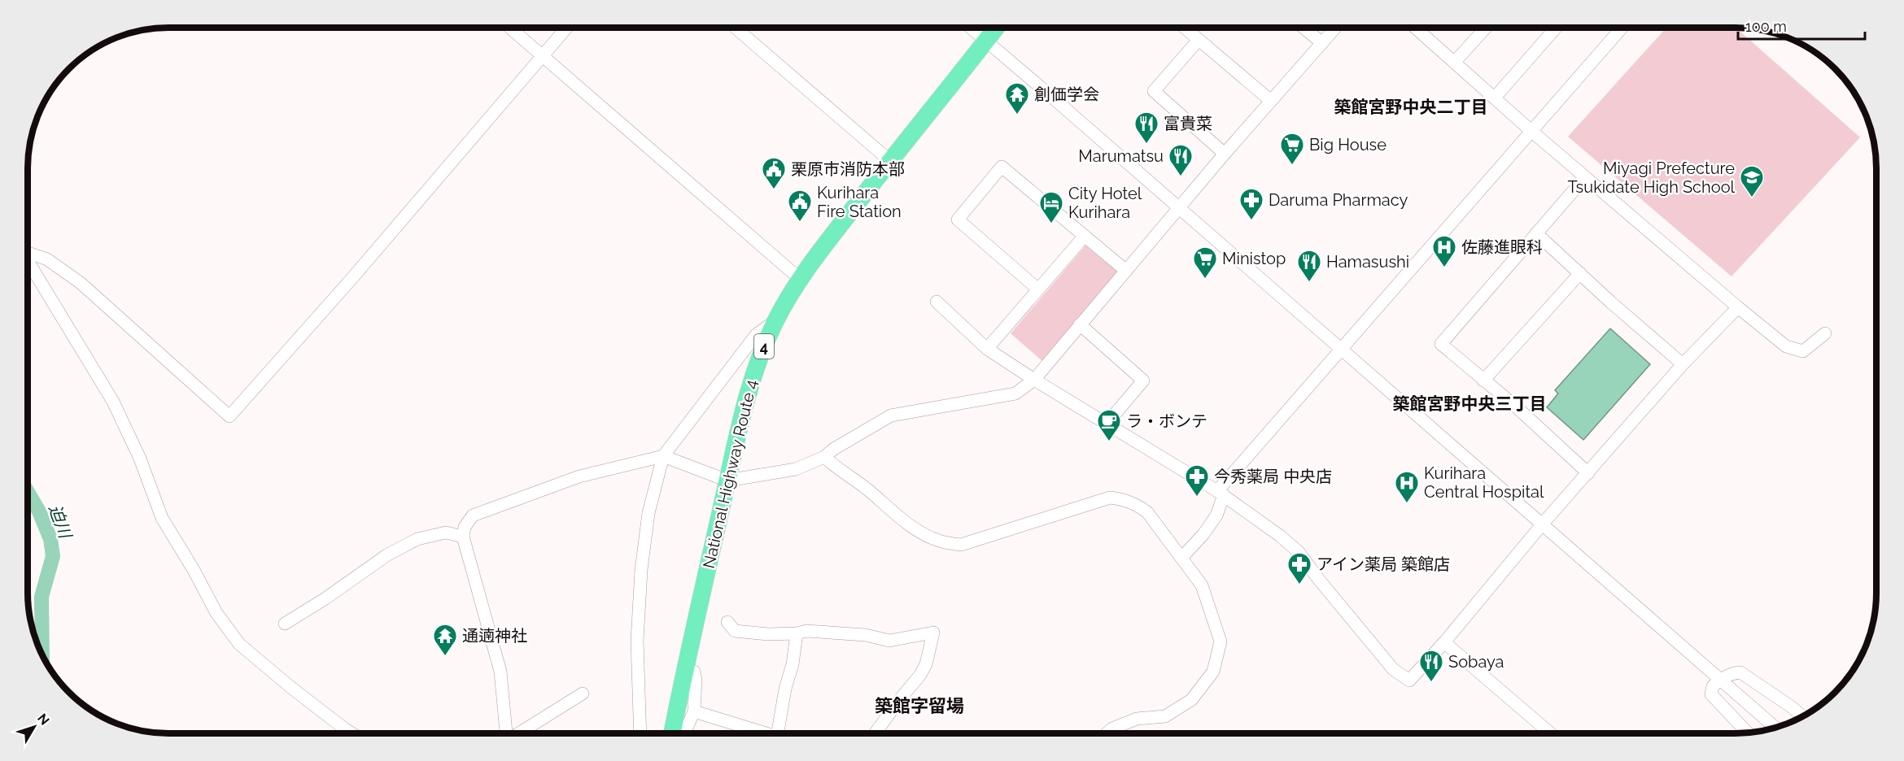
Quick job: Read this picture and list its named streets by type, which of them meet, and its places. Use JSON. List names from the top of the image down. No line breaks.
{"streets":{"highway":["4","National Highway Route 4"]},"districts":["築館宮野中央二丁目","築館宮野中央三丁目","築館字留場"],"water":["迫川"],"places":{"temple":["創価学会","通遖神社"],"restaurant":["富貴菜","Marumatsu","Hamasushi","Sobaya"],"supermarket":["Big House","Ministop"],"public building":["栗原市消防本部","Kurihara Fire Station"],"school or university":["Miyagi Prefecture Tsukidate High School"],"pharmacy":["Daruma Pharmacy","今秀薬局 中央店","アイン薬局 築館店"],"hotel":["City Hotel Kurihara"],"hospital":["佐藤進眼科","Kurihara Central Hospital"],"cafe":["ラ・ボンテ"]},"scale_bar":"100 m","north":"top right"}
